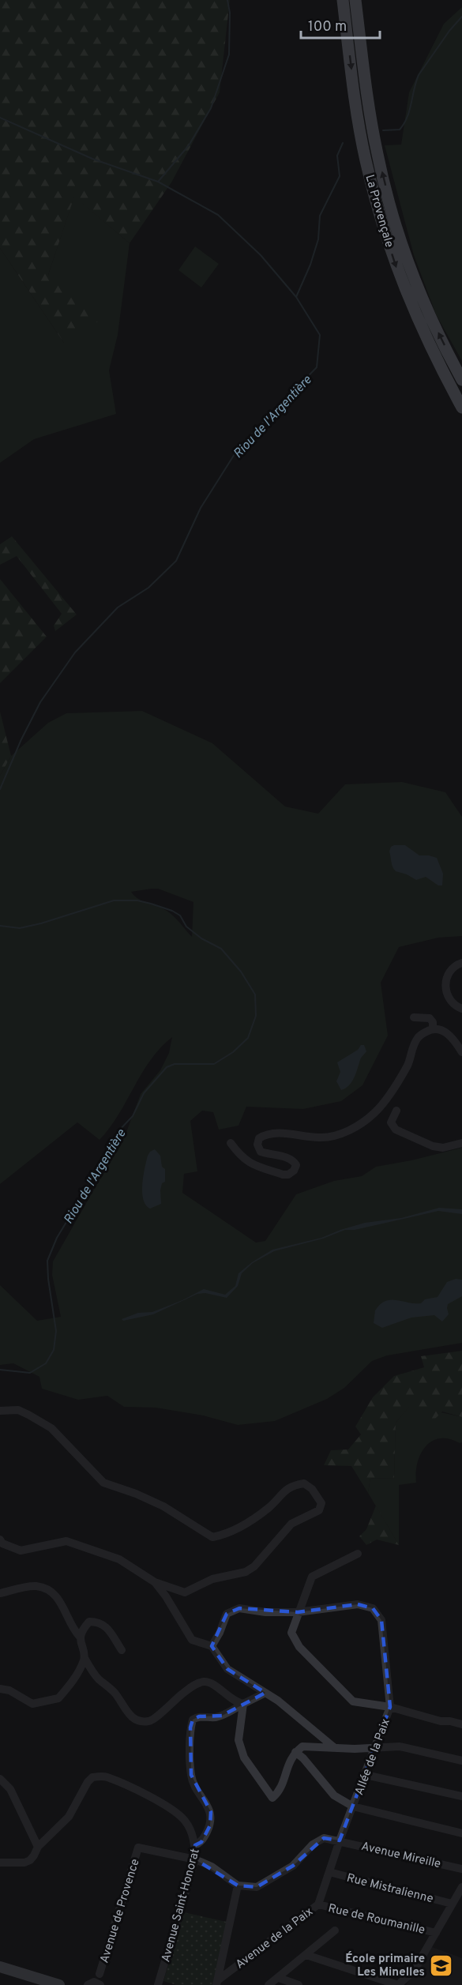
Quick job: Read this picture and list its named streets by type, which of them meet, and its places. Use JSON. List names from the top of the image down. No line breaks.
{"streets":{"highway":["La Provençale"],"street":["Allée de la Paix","Avenue Mireille","Rue Mistralienne","Avenue Saint-Honorat","Avenue de Provence","Rue de Roumanille","Avenue de la Paix"]},"crossings":[["Allée de la Paix","Avenue de la Paix"],["Avenue Mireille","Avenue de la Paix"],["Rue Mistralienne","Avenue de la Paix"],["Avenue Saint-Honorat","Avenue de Provence"],["Rue de Roumanille","Avenue de la Paix"]],"water":["Riou de l'Argentière"],"places":{"school or university":["École primaire Les Minelles"]},"scale_bar":"100 m"}
